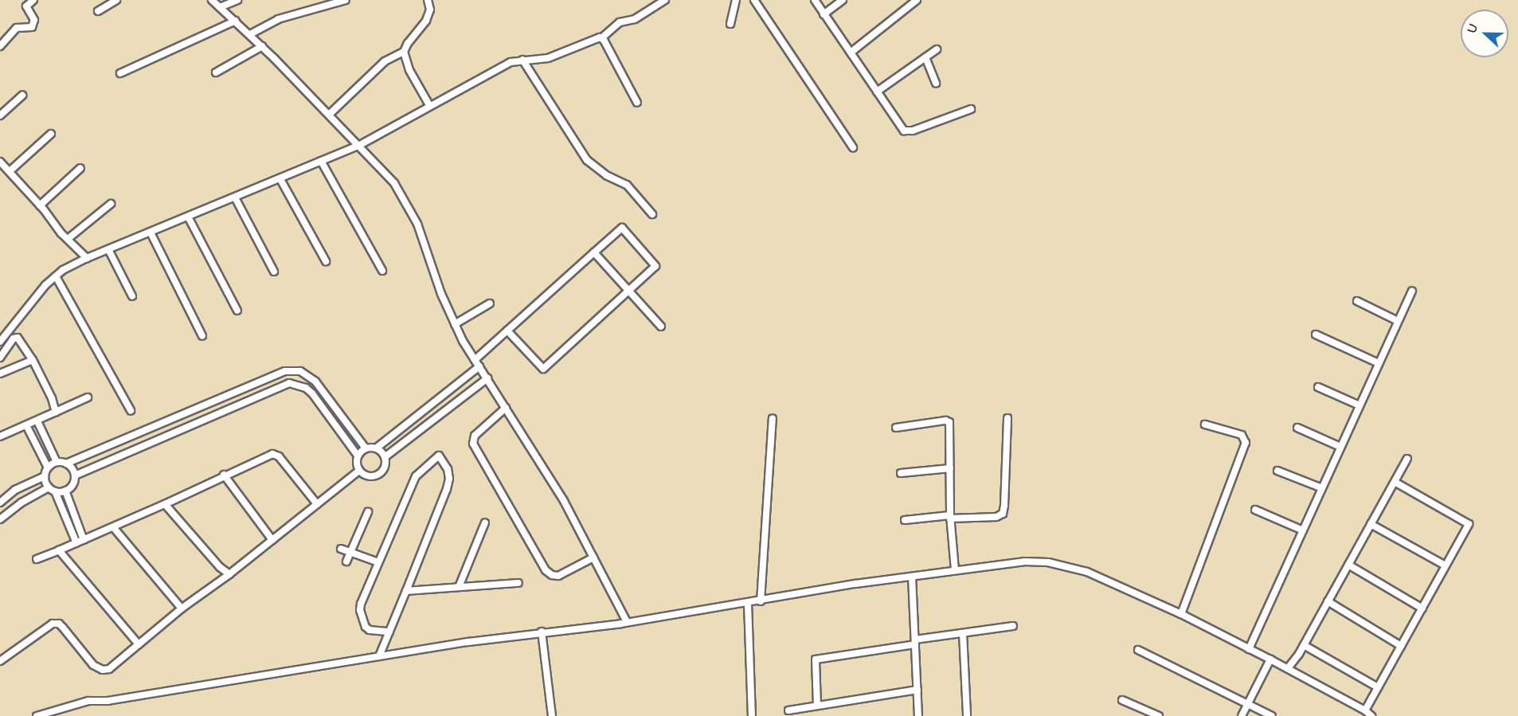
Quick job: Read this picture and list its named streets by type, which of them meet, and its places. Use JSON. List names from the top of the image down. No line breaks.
{"north":"left"}
